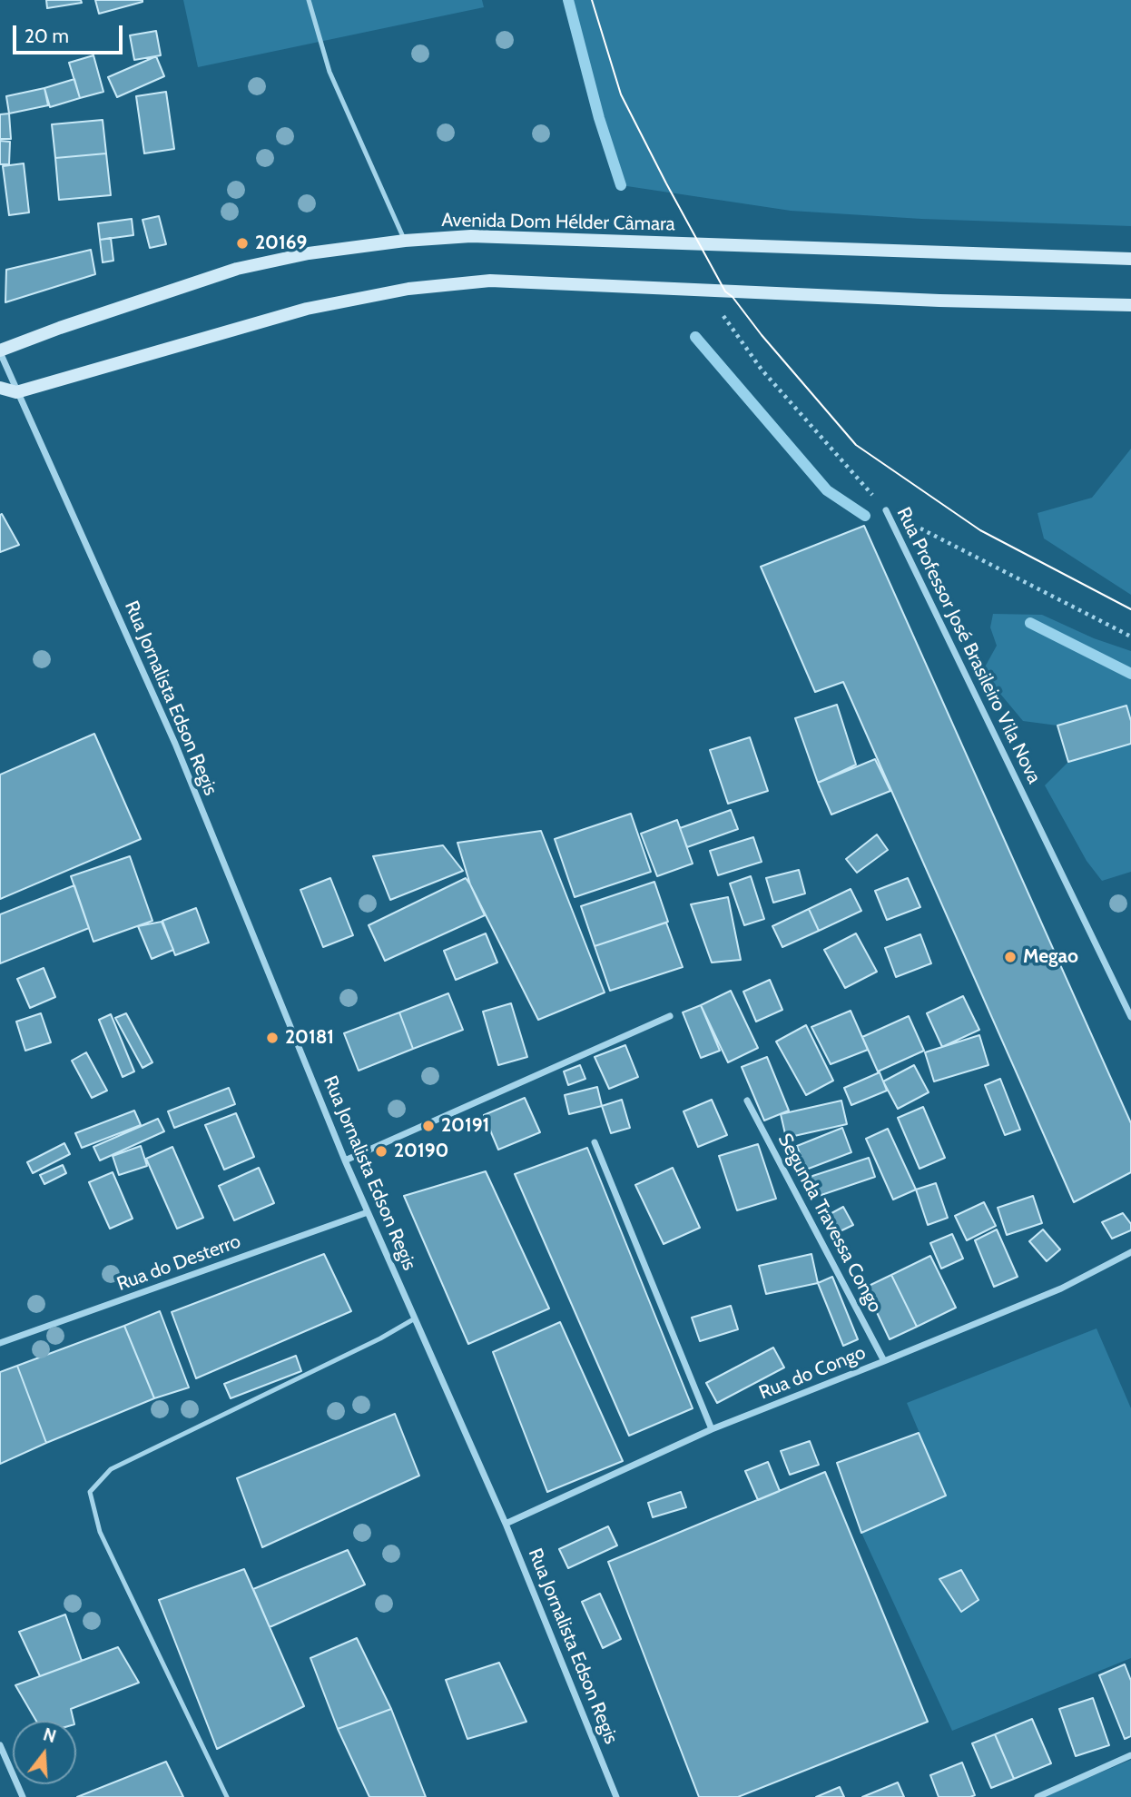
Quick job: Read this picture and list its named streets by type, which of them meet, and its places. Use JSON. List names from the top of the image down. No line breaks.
{"streets":{"main road":["Avenida Dom Hélder Câmara"],"street":["Rua Professor José Brasileiro Vila Nova","Rua Jornalista Edson Regis","Segunda Travessa Congo","Rua do Desterro","Rua do Congo"]},"crossings":[["Avenida Dom Hélder Câmara","Rua Jornalista Edson Regis"],["Rua Jornalista Edson Regis","Rua do Desterro"],["Rua Jornalista Edson Regis","Rua do Congo"],["Segunda Travessa Congo","Rua do Congo"]],"places":["20169","Megao","20181","20191","20190"],"scale_bar":"20 m","north":"top"}
